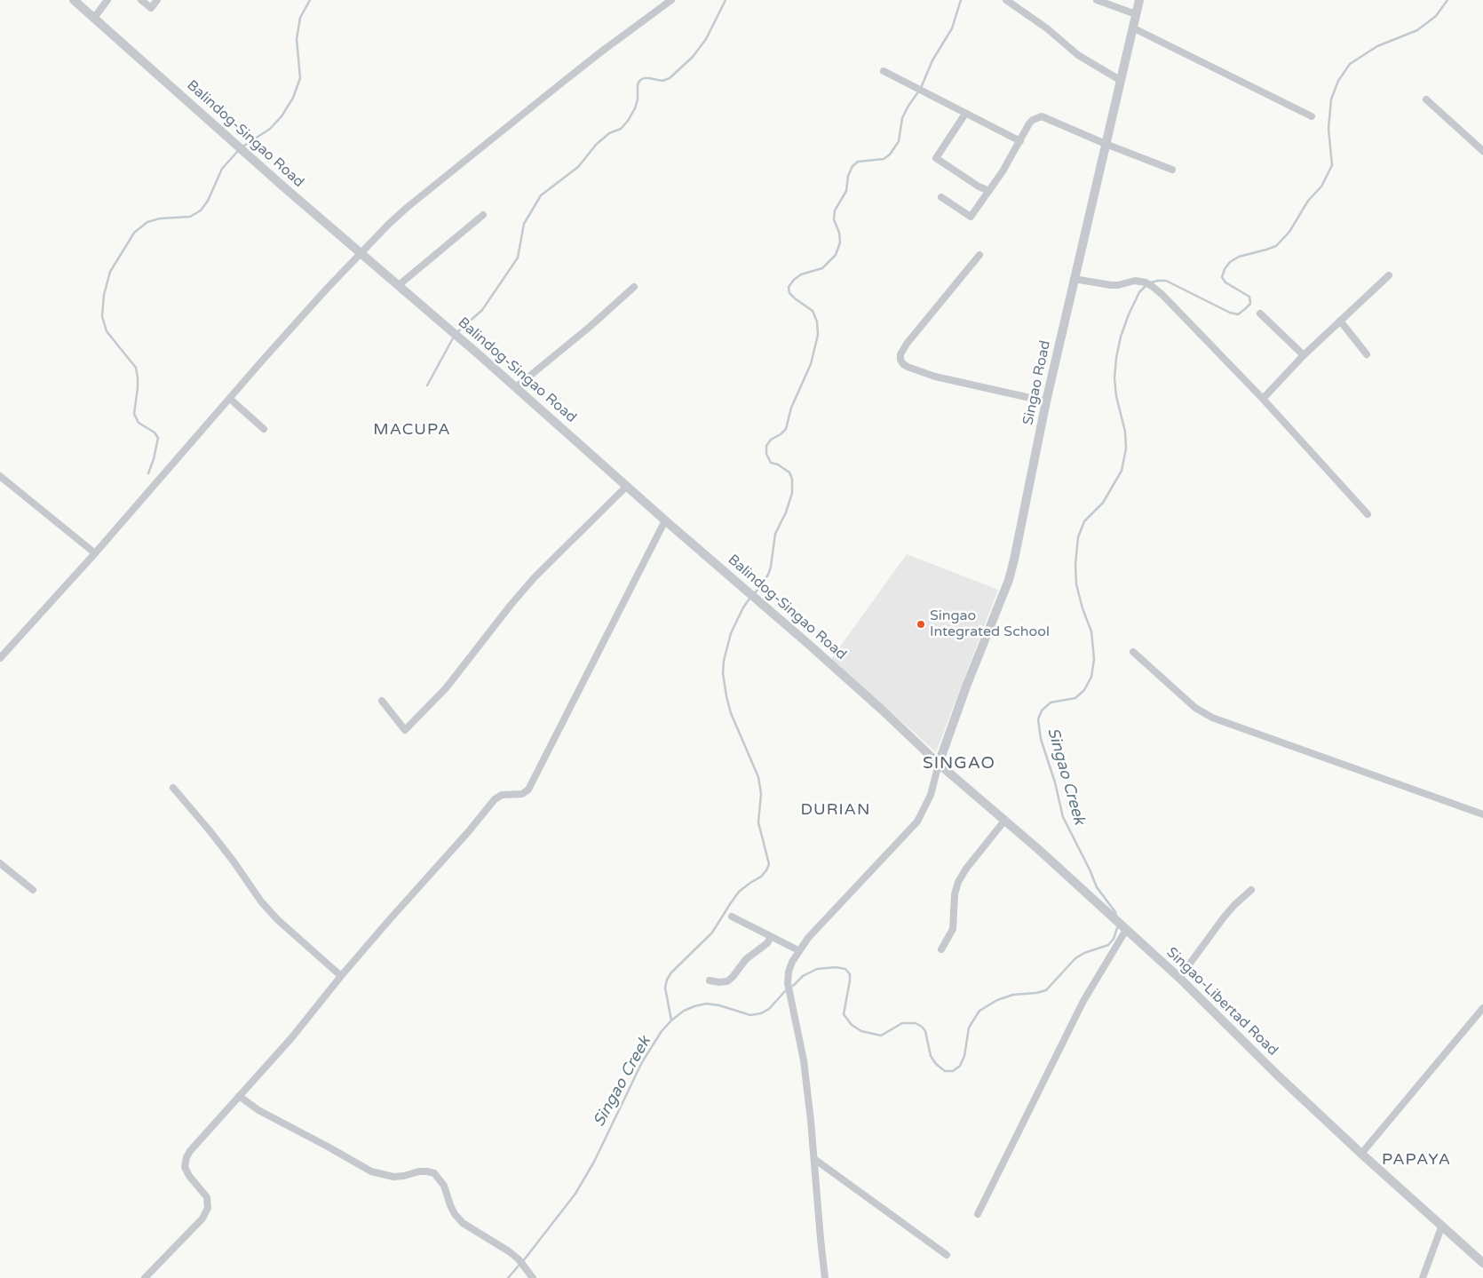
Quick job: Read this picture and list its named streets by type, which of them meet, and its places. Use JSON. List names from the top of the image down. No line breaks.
{"streets":{"street":["Balindog-Singao Road","Singao Road","Singao-Libertad Road"]},"crossings":[["Balindog-Singao Road","Singao Road"],["Balindog-Singao Road","Singao-Libertad Road"],["Singao Road","Singao-Libertad Road"]],"districts":["MACUPA","SINGAO","DURIAN","PAPAYA"],"water":["Singao Creek"],"places":["Singao Integrated School"]}
